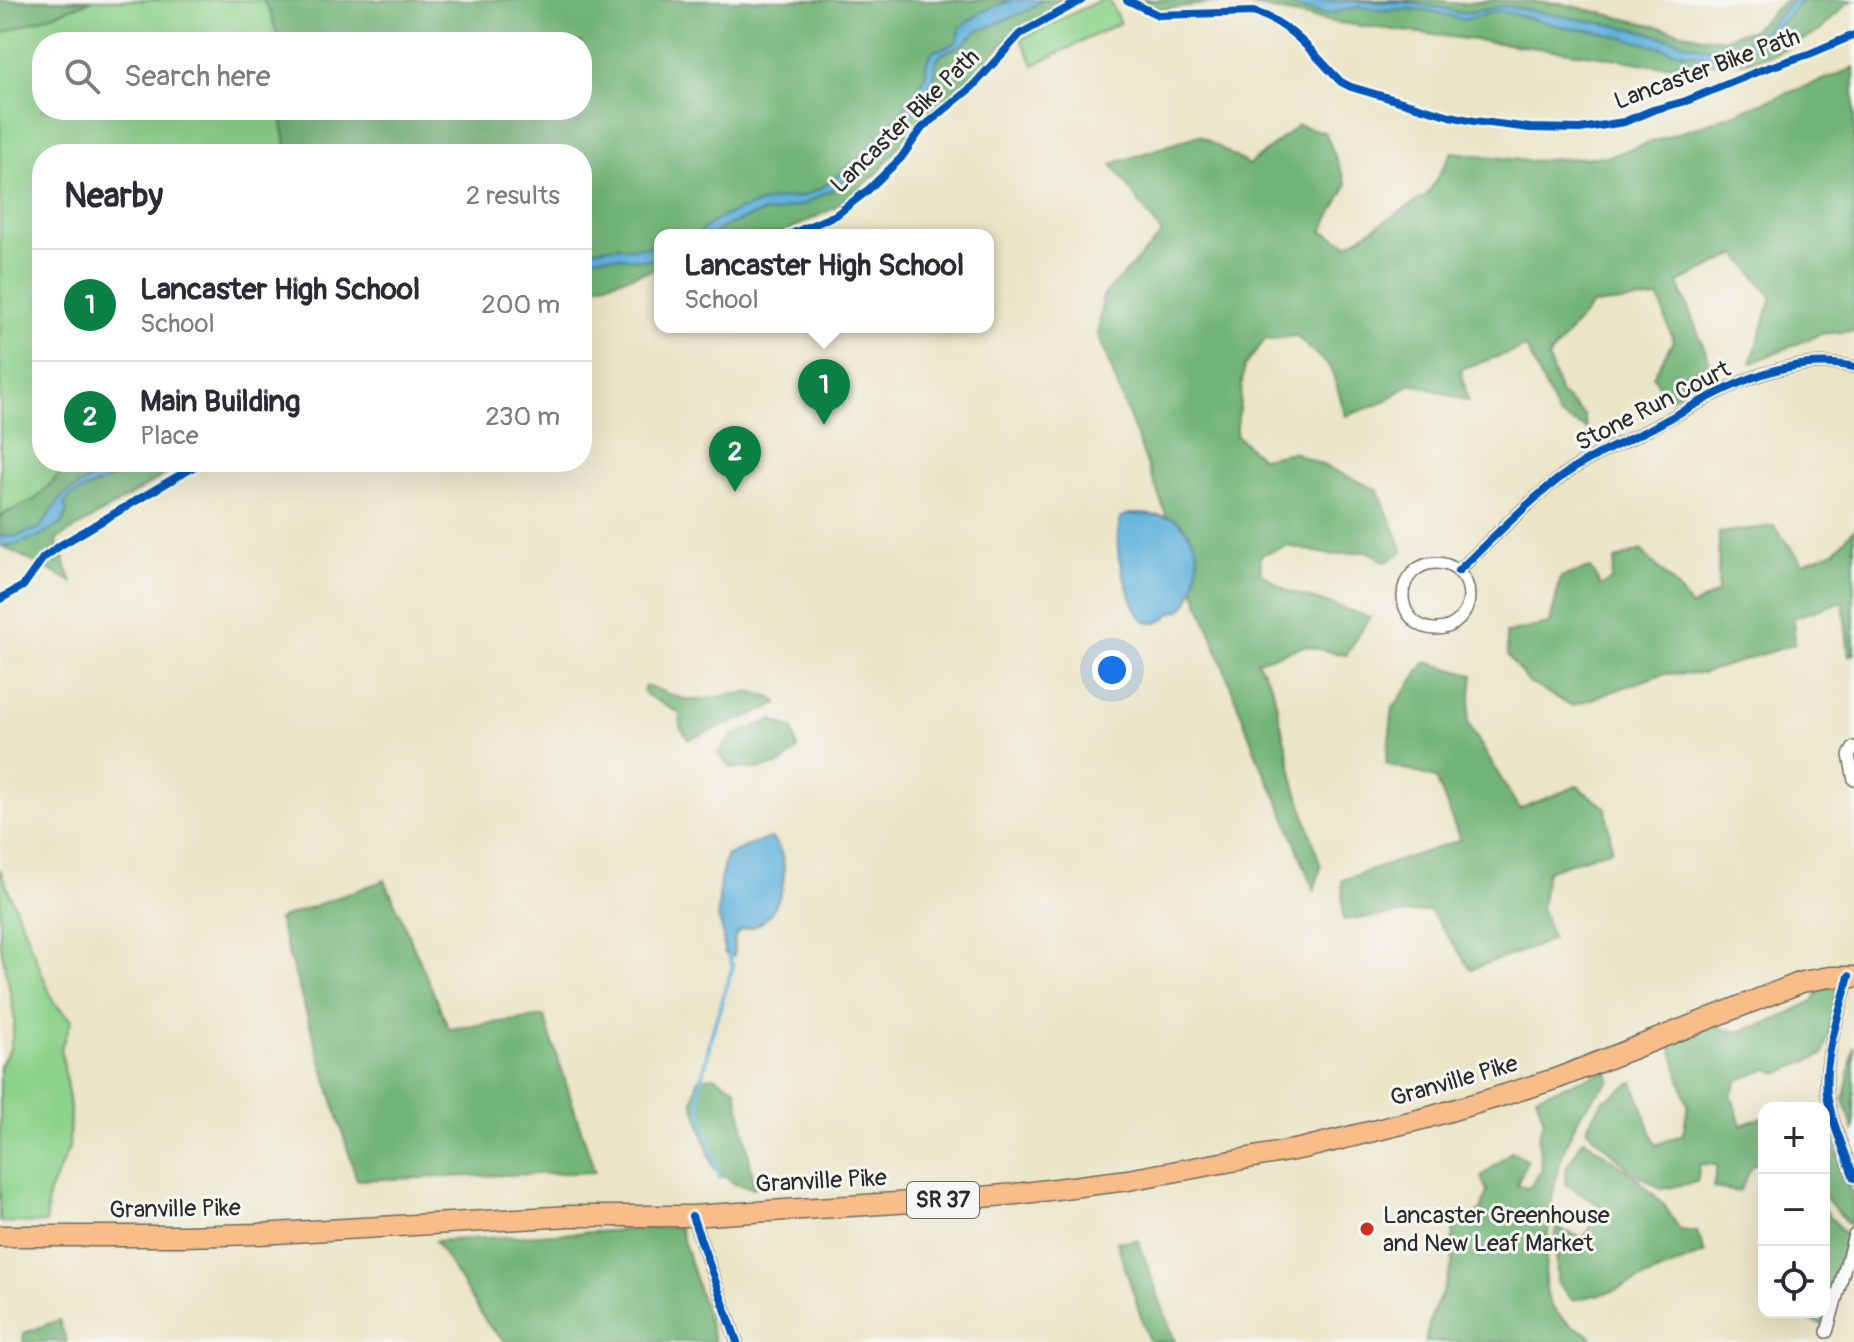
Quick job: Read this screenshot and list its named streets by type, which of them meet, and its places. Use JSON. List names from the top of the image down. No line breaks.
{"streets":{"highway":["Granville Pike","SR 37"],"street":["Stone Run Court"],"cycle path":["Lancaster Bike Path"]},"places":["Lancaster Greenhouse and New Leaf Market"],"page":{"search":"Search here","heading":["Nearby","2 results"],"popup":["Lancaster High School","School"],"list":[{"mark":"1","name":"Lancaster High School","note":"School","value":"200 m"},{"mark":"2","name":"Main Building","note":"Place","value":"230 m"}],"pins":["1","2"],"map_buttons":["+","−"]}}
